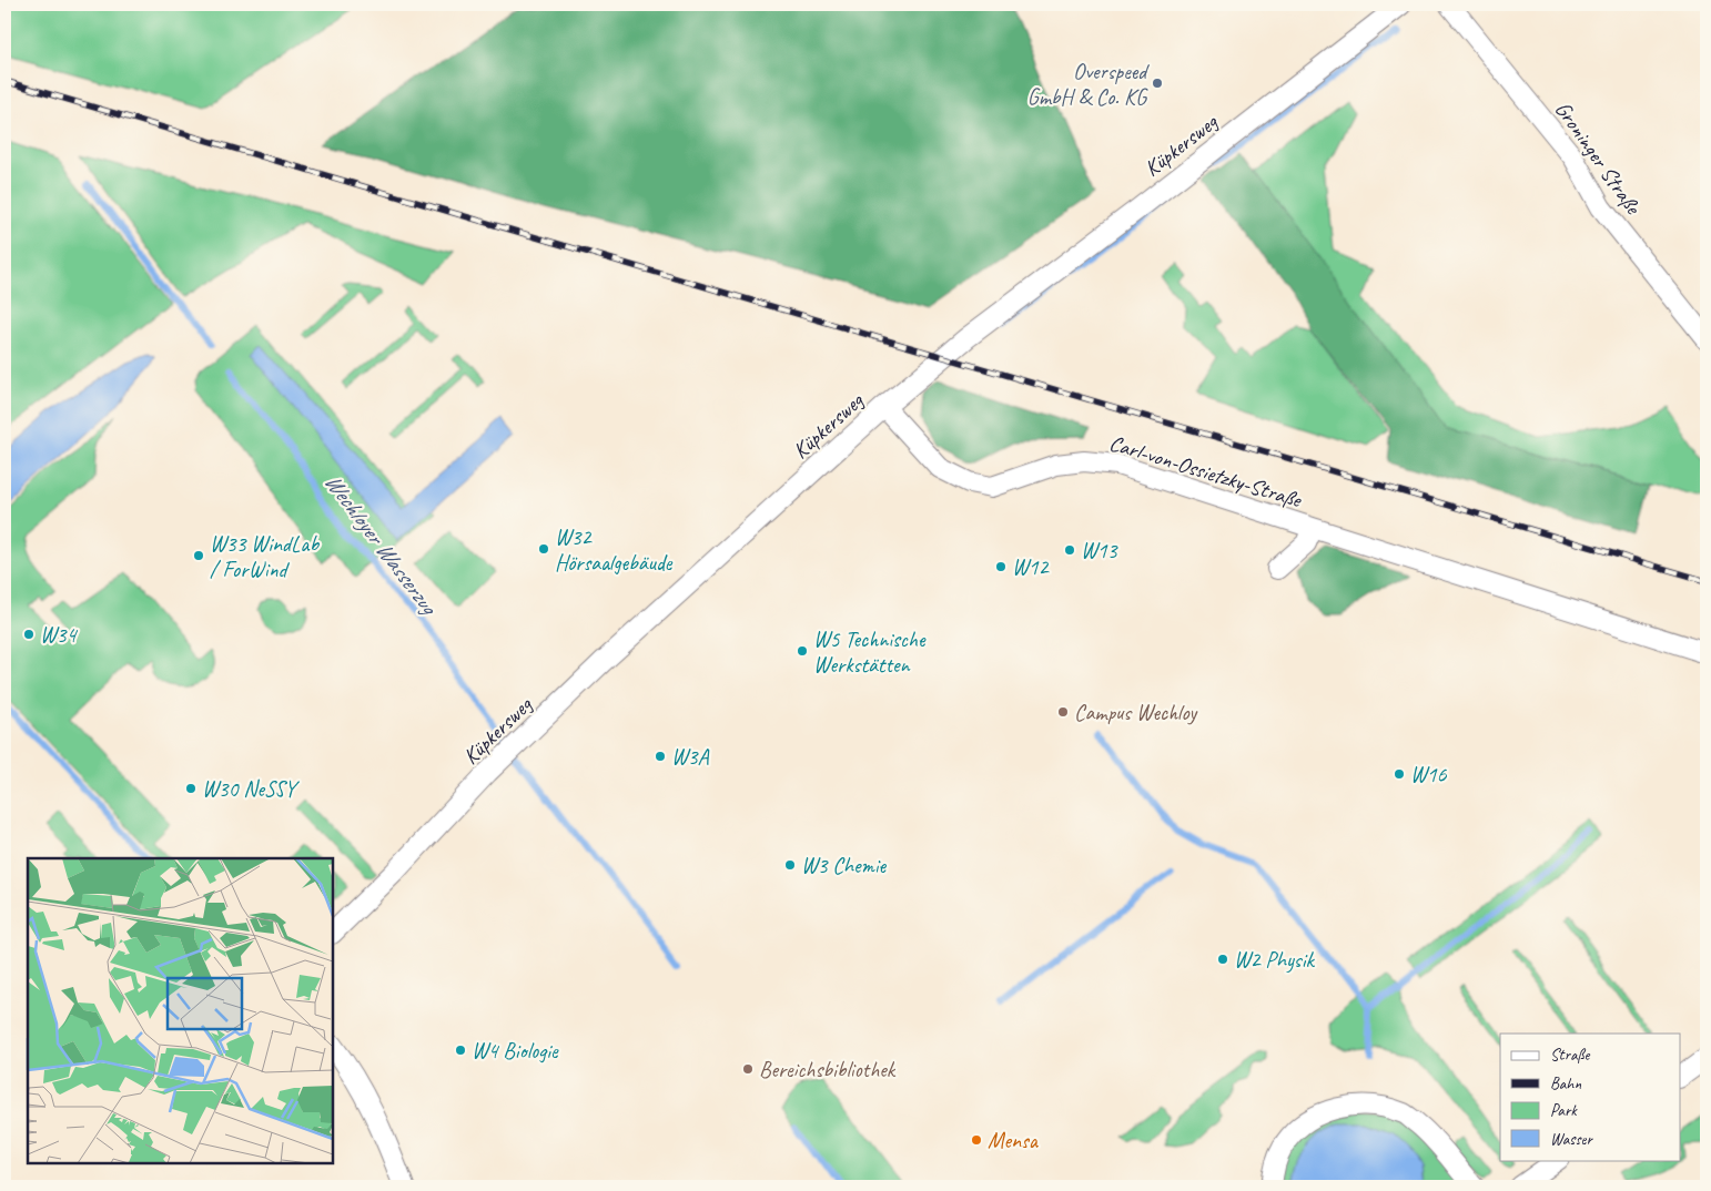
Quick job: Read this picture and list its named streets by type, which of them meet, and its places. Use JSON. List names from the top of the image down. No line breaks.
{"streets":{"street":["Küpkersweg","Groninger Straße","Carl-von-Ossietzky-Straße"]},"crossings":[["Küpkersweg","Carl-von-Ossietzky-Straße"]],"water":["Wechloyer Wasserzug"],"places":["Overspeed GmbH & Co. KG","W32 Hörsaalgebäude","W13","W33 WindLab / ForWind","W12","W34","W5 Technische Werkstätten","Campus Wechloy","W3A","W16","W30 NeSSY","W3 Chemie","W2 Physik","W4 Biologie","Bereichsbibliothek","Mensa"],"legend":["Straße","Bahn","Park","Wasser"]}
